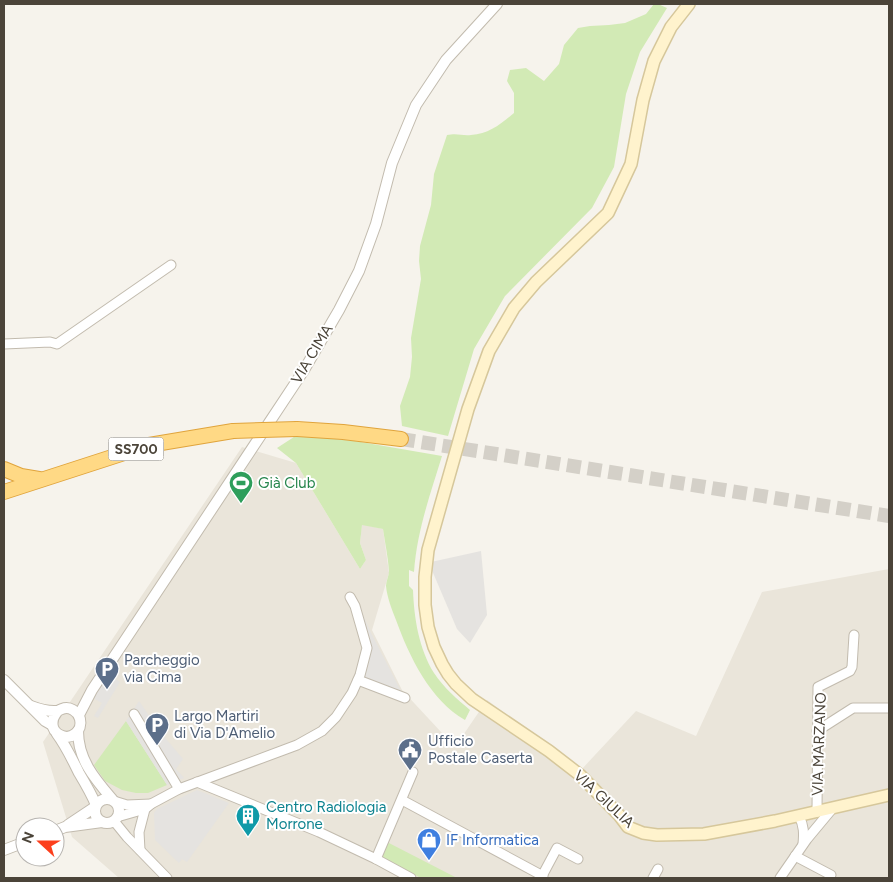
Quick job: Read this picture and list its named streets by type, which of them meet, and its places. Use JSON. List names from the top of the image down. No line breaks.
{"streets":{"highway":["SS700"],"main road":["VIA GIULIA"],"street":["VIA CIMA","VIA MARZANO"]},"crossings":[["VIA MARZANO","VIA GIULIA"]],"places":{"sports":["Già Club"],"parking":["Parcheggio via Cima","Largo Martiri di Via D'Amelio"],"public building":["Ufficio Postale Caserta"],"building":["Centro Radiologia Morrone"],"shop":["IF Informatica"]},"north":"left"}
